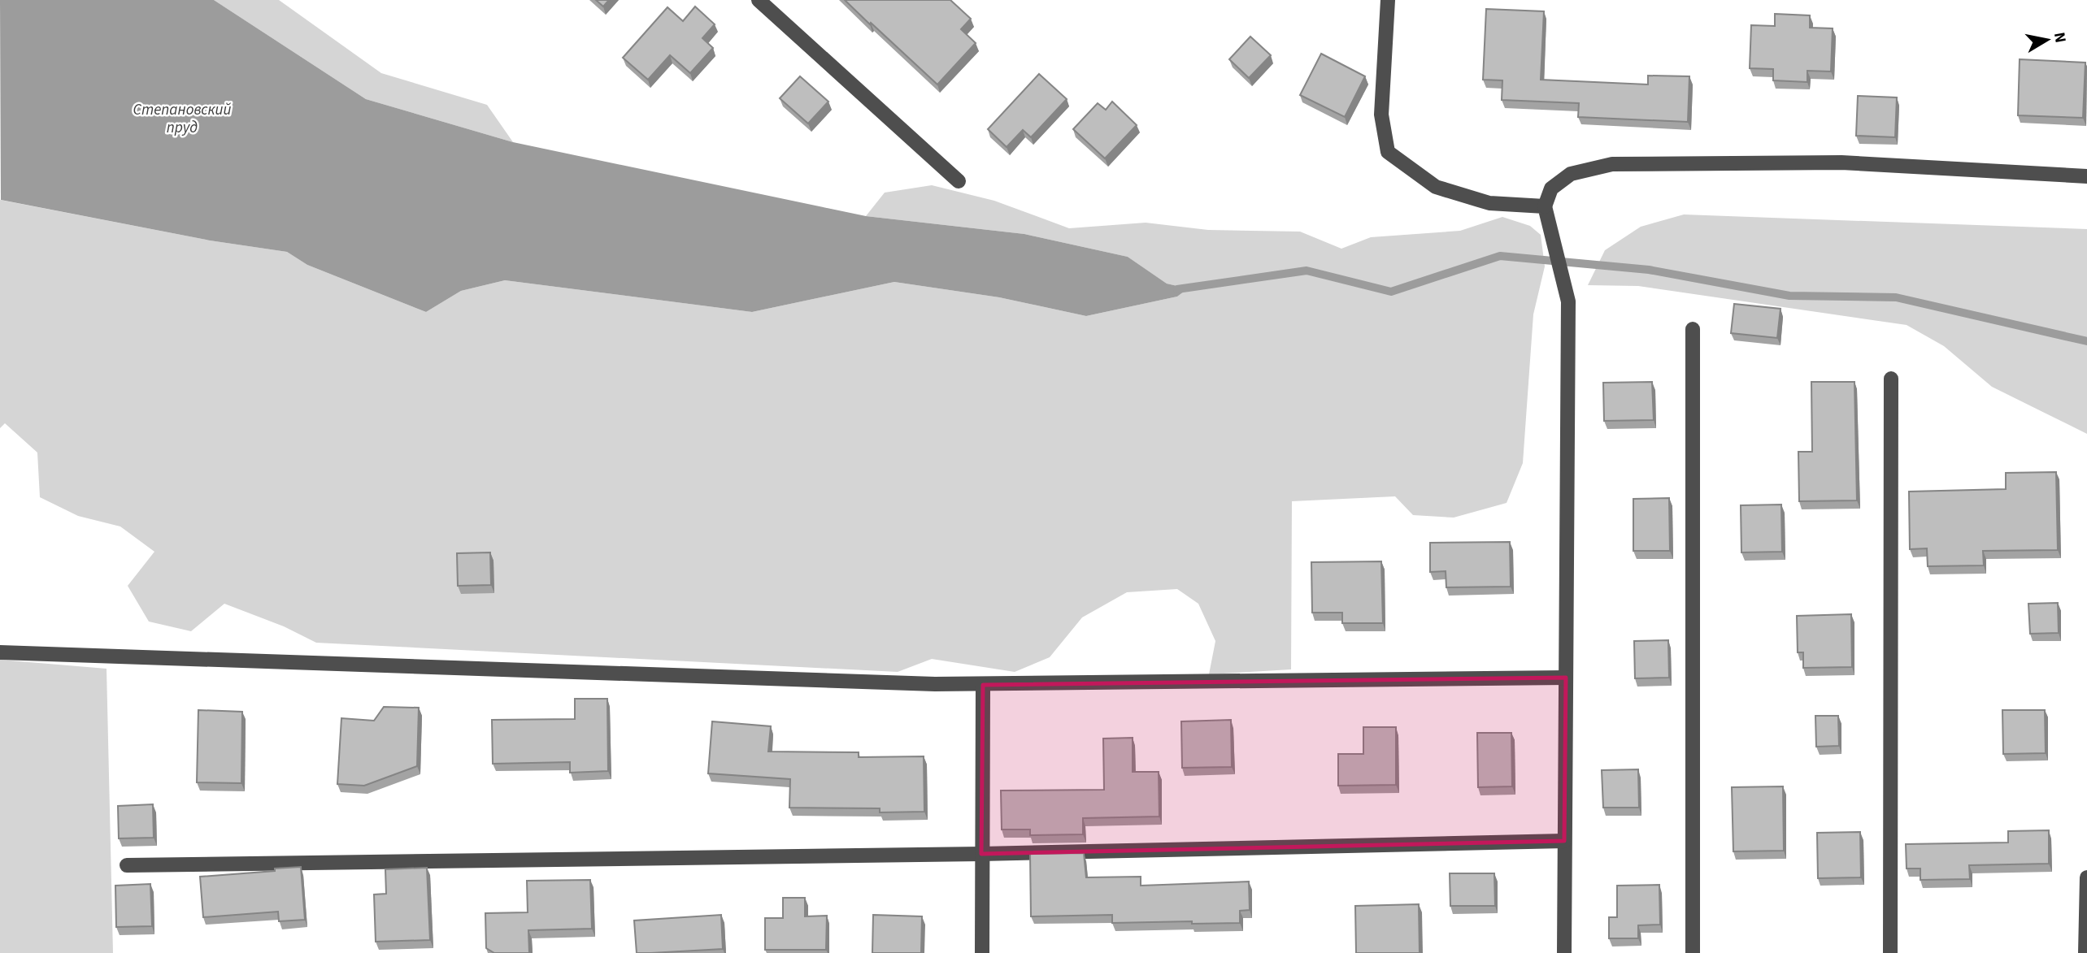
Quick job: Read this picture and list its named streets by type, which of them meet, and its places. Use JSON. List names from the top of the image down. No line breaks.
{"water":["Степановский пруд"],"north":"right"}
